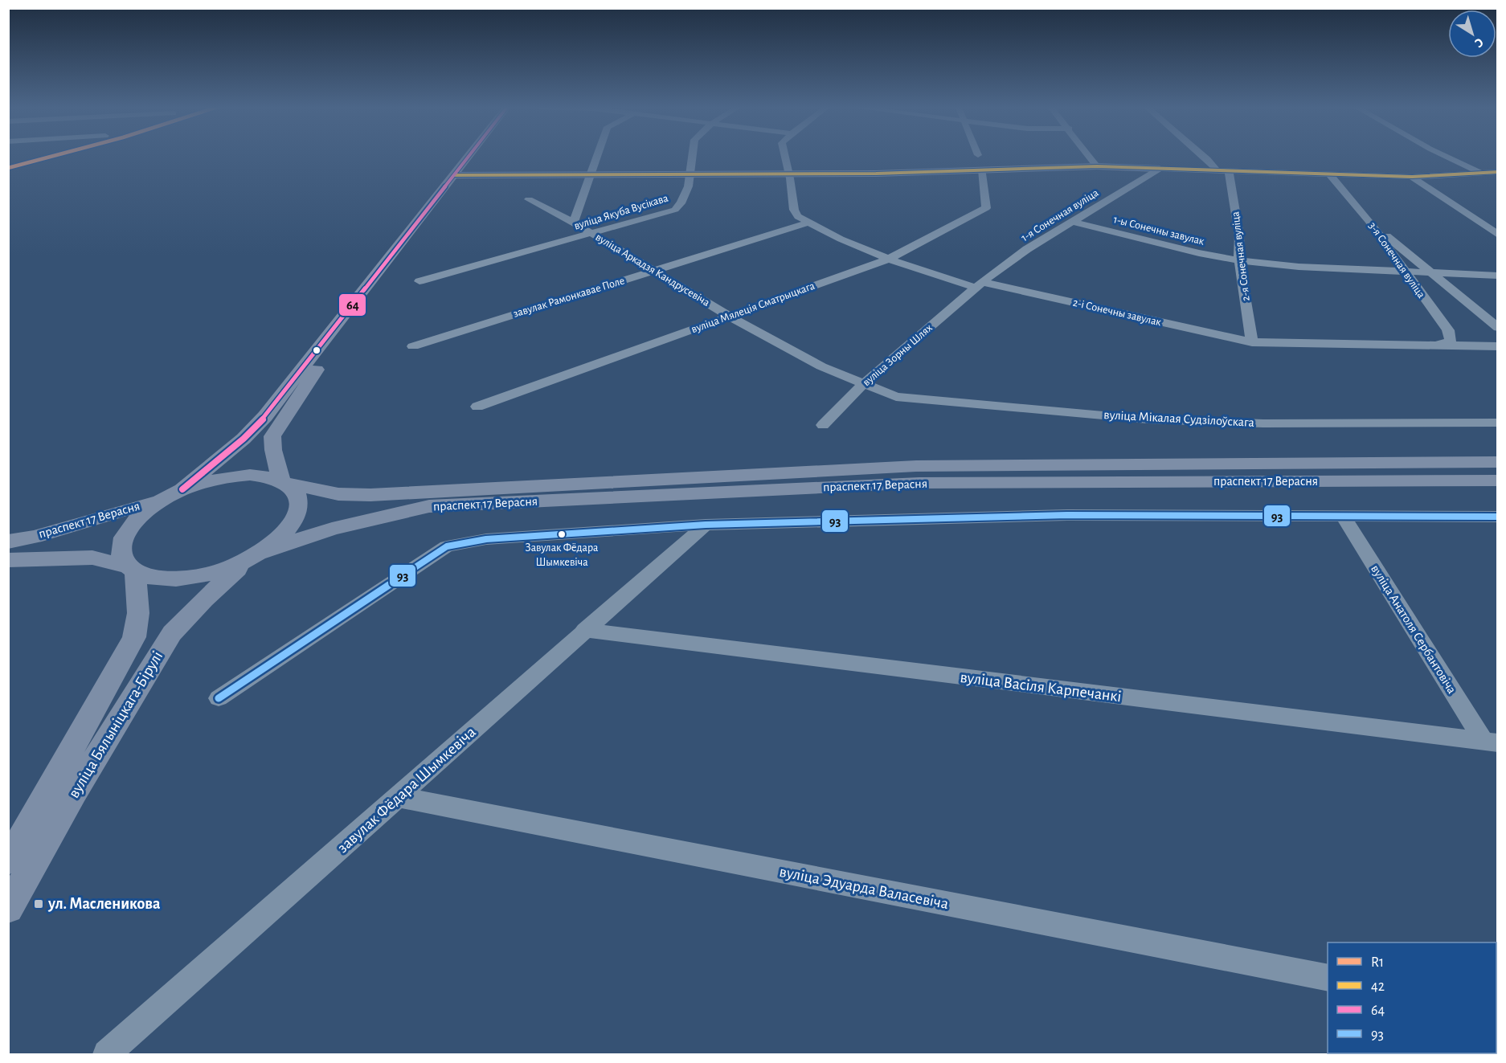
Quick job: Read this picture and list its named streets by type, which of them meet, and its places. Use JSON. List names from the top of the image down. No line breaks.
{"streets":{"main road":["праспект 17 Верасня","вуліца Бялыніцкага-Бірулі"],"street":["вуліца Якуба Вусікава","1-я Сонечная вуліца","1-ы Сонечны завулак","2-я Сонечная вуліца","3-я Сонечная вуліца","вуліца Аркадзя Кандрусевіча","завулак Рамонкавае Поле","вуліца Мялеція Сматрыцкага","2-і Сонечны завулак","вуліца Зорны Шлях","вуліца Мікалая Судзілоўскага","вуліца Анатоля Сербантовіча","вуліца Васіля Карпечанкі","завулак Фёдара Шымкевіча","вуліца Эдуарда Валасевіча"]},"crossings":[["вуліца Якуба Вусікава","вуліца Аркадзя Кандрусевіча"],["1-я Сонечная вуліца","1-ы Сонечны завулак"],["1-я Сонечная вуліца","2-і Сонечны завулак"],["1-я Сонечная вуліца","вуліца Зорны Шлях"],["1-ы Сонечны завулак","2-я Сонечная вуліца"],["1-ы Сонечны завулак","3-я Сонечная вуліца"],["2-я Сонечная вуліца","2-і Сонечны завулак"],["3-я Сонечная вуліца","2-і Сонечны завулак"],["вуліца Аркадзя Кандрусевіча","завулак Рамонкавае Поле"],["вуліца Аркадзя Кандрусевіча","вуліца Мялеція Сматрыцкага"],["вуліца Аркадзя Кандрусевіча","вуліца Зорны Шлях"],["вуліца Аркадзя Кандрусевіча","вуліца Мікалая Судзілоўскага"],["завулак Рамонкавае Поле","2-і Сонечны завулак"],["вуліца Мялеція Сматрыцкага","2-і Сонечны завулак"],["2-і Сонечны завулак","вуліца Зорны Шлях"],["вуліца Зорны Шлях","вуліца Мікалая Судзілоўскага"],["праспект 17 Верасня","вуліца Бялыніцкага-Бірулі"],["вуліца Анатоля Сербантовіча","вуліца Васіля Карпечанкі"],["вуліца Васіля Карпечанкі","завулак Фёдара Шымкевіча"],["завулак Фёдара Шымкевіча","вуліца Эдуарда Валасевіча"]],"places":{"other":["Завулак Фёдара Шымкевіча"],"transit":["ул. Масленикова"]},"lines":["transit line R1","transit line 64","transit line 42","transit line 93"],"legend":["R1","42","64","93"],"north":"bottom right"}
